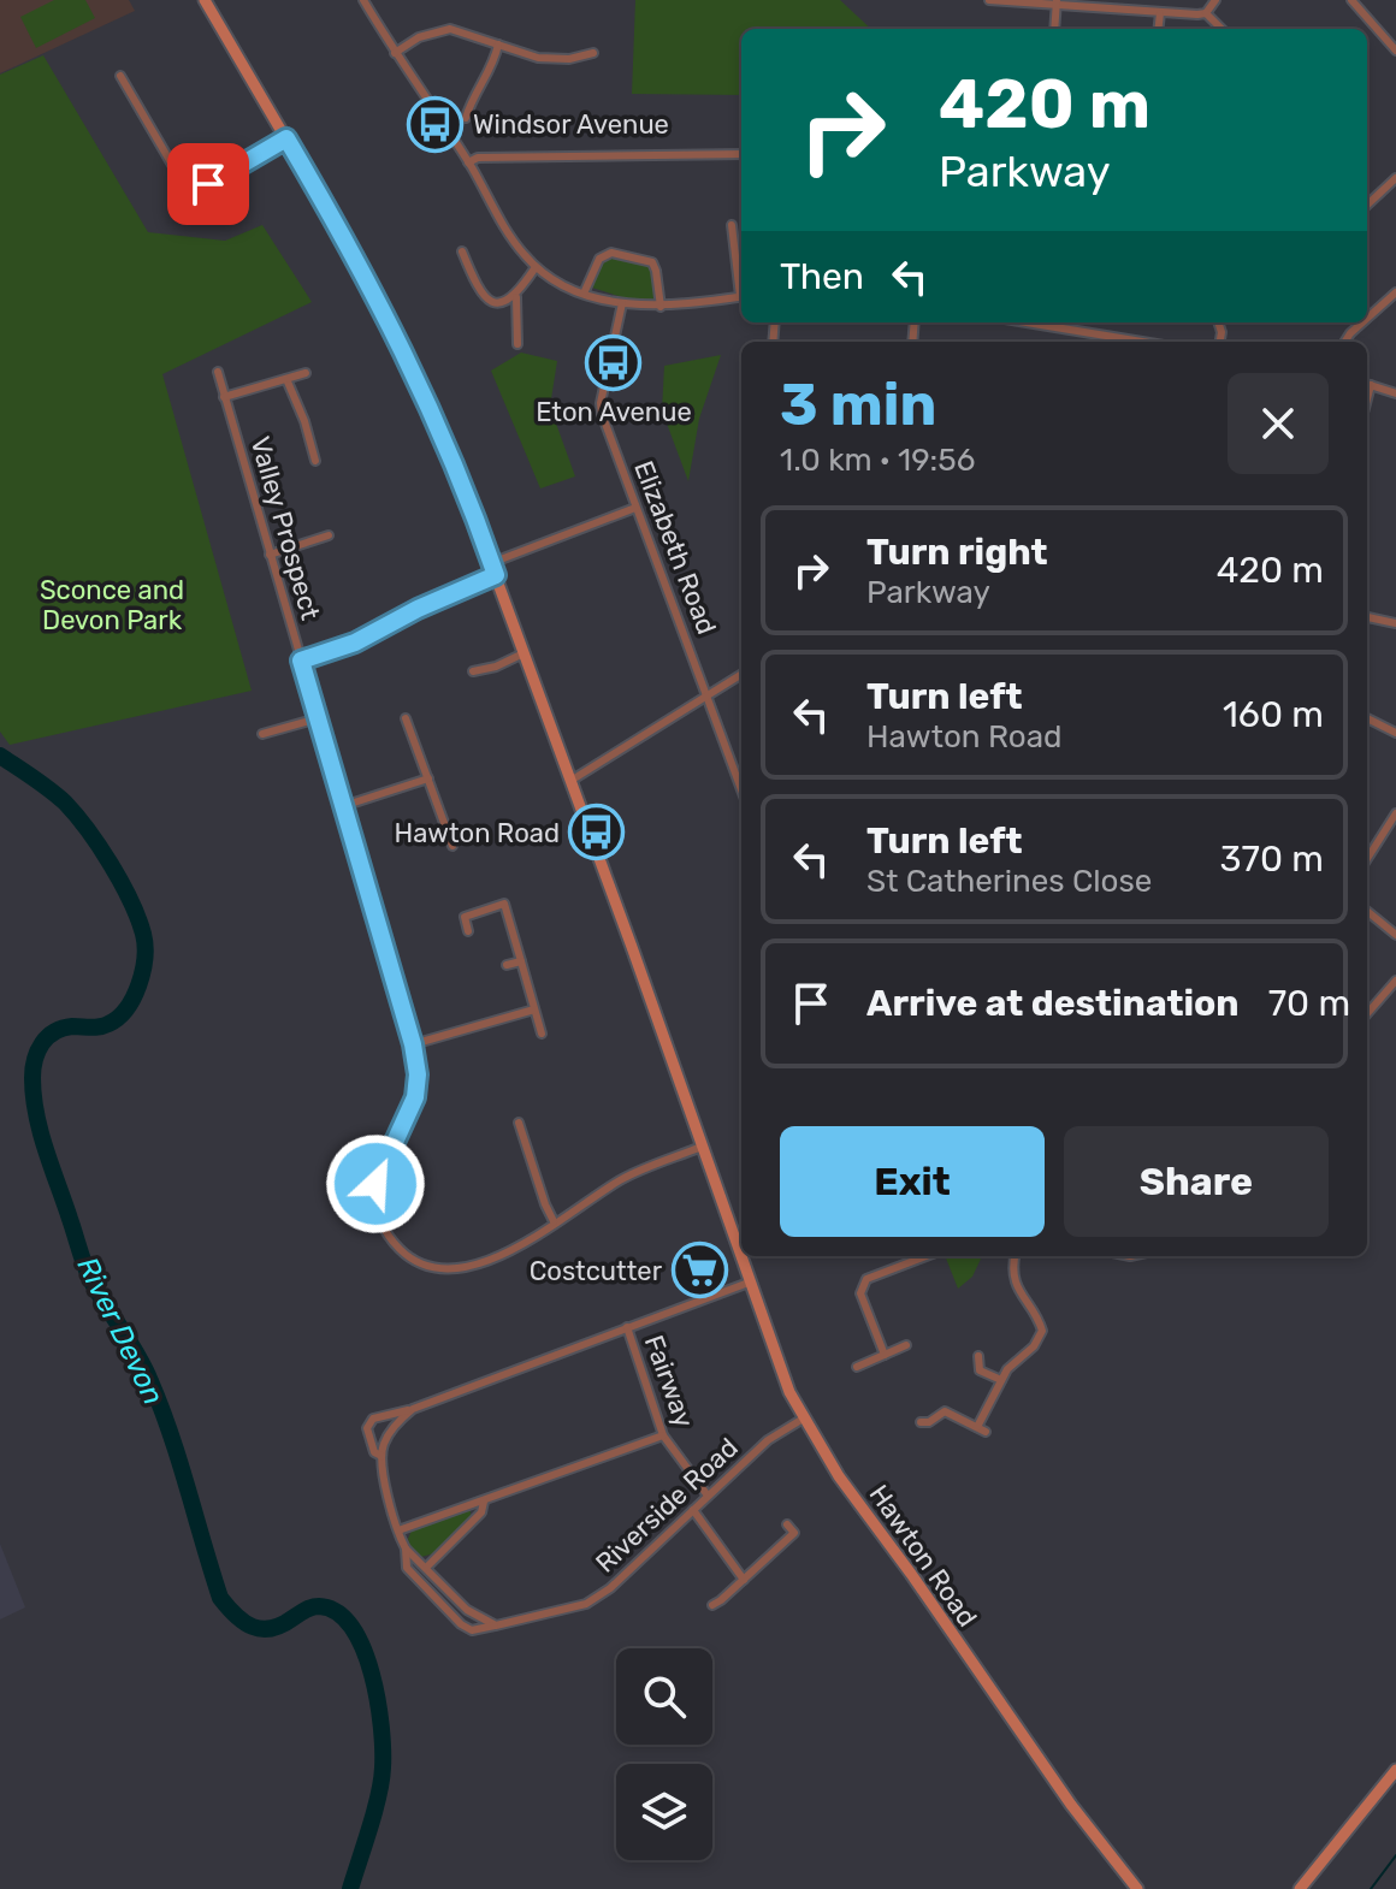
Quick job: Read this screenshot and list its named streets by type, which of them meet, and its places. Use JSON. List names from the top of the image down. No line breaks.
{"streets":{"street":["Valley Prospect","Elizabeth Road","Fairway","Riverside Road","Hawton Road"]},"crossings":[["Valley Prospect","Hawton Road"],["Fairway","Riverside Road"],["Riverside Road","Hawton Road"]],"water":["River Devon"],"parks":["Sconce and Devon Park"],"places":{"bus stop":["Windsor Avenue","Eton Avenue","Hawton Road"],"supermarket":["Costcutter"]},"page":{"turn":["420 m","Parkway"],"then":"Then","heading":["3 min","1.0 km · 19:56"],"list":[{"name":"Turn right","note":"Parkway","value":"420 m"},{"name":"Turn left","note":"Hawton Road","value":"160 m"},{"name":"Turn left","note":"St Catherines Close","value":"370 m"},{"name":"Arrive at destination","value":"70 m"}],"buttons":["Exit","Share"]}}
